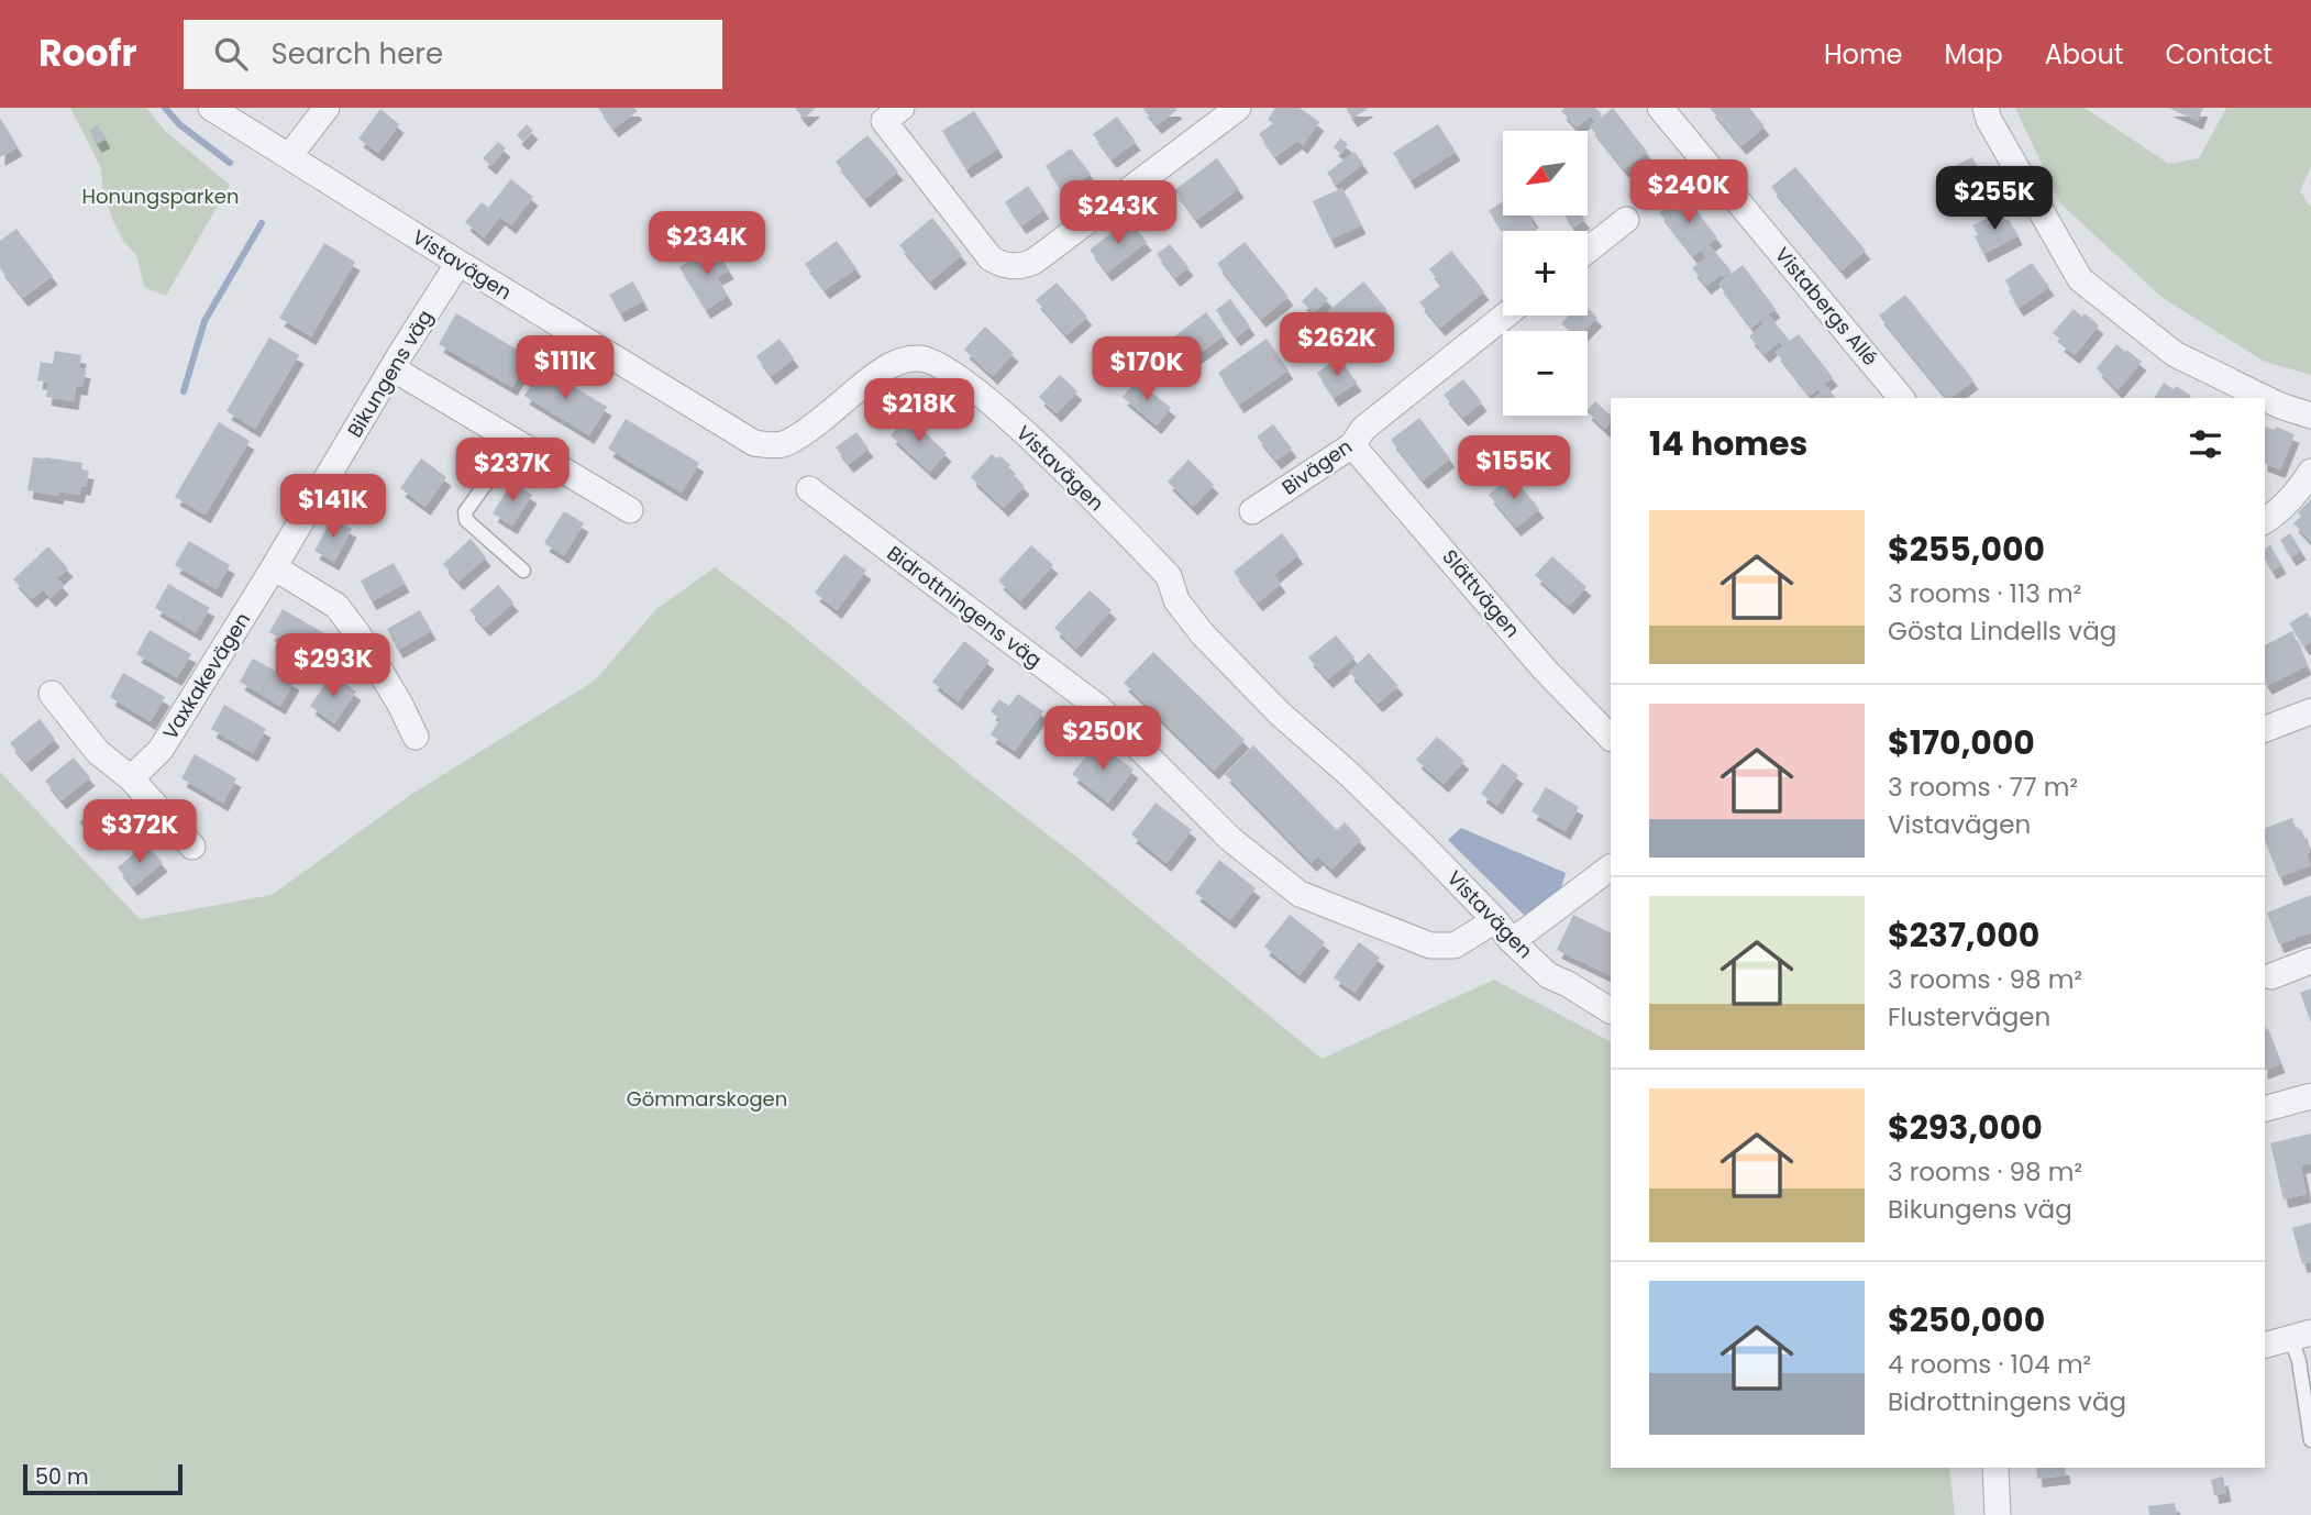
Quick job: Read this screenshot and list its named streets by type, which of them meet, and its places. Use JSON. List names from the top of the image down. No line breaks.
{"streets":{"street":["Vistavägen","Vistabergs Allé","Bikungens väg","Bivägen","Slättvägen","Bidrottningens väg","Vaxkakevägen"]},"crossings":[["Vistavägen","Bikungens väg"],["Vistavägen","Bidrottningens väg"],["Bikungens väg","Vaxkakevägen"],["Bivägen","Slättvägen"]],"parks":["Honungsparken","Gömmarskogen"],"scale_bar":"50 m","north":"bottom left","page":{"header":"Roofr","search":"Search here","nav":["Home","Map","About","Contact"],"map_buttons":["+","−"],"price":["$240K","$255K","$243K","$234K","$262K","$111K","$170K","$218K","$155K","$237K","$141K","$293K","$250K","$372K"],"heading":"14 homes","list":[{"name":"$255,000","note":"3 rooms · 113 m² · Gösta Lindells väg"},{"name":"$170,000","note":"3 rooms · 77 m² · Vistavägen"},{"name":"$237,000","note":"3 rooms · 98 m² · Flustervägen"},{"name":"$293,000","note":"3 rooms · 98 m² · Bikungens väg"},{"name":"$250,000","note":"4 rooms · 104 m² · Bidrottningens väg"}],"scale":"50 m"}}
